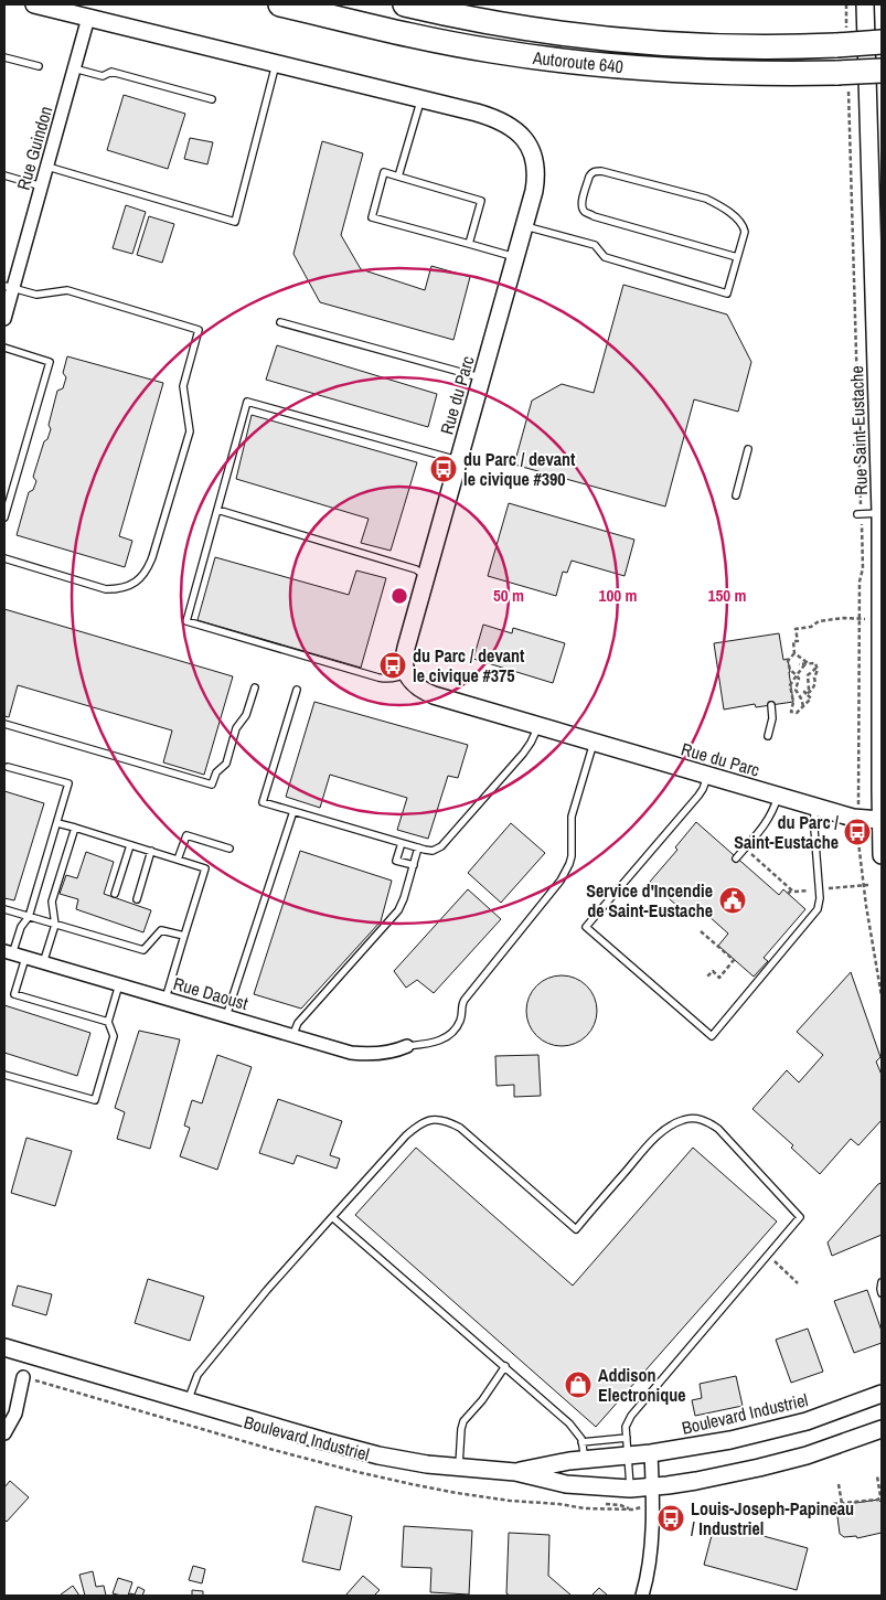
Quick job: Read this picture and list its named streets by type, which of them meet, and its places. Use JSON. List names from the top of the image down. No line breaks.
{"streets":{"highway":["Autoroute 640"],"street":["Rue Guindon","Rue du Parc","Rue Saint-Eustache","Rue Daoust","Boulevard Industriel"]},"crossings":[["Autoroute 640","Rue Saint-Eustache"],["Rue Guindon","Rue du Parc"],["Rue du Parc","Rue Saint-Eustache"]],"places":{"bus stop":["du Parc / devant le civique #390","du Parc / devant le civique #375","du Parc / Saint-Eustache","Louis-Joseph-Papineau / Industriel"],"public building":["Service d'Incendie de Saint-Eustache"],"shop":["Addison Electronique"]},"rings":["50 m","100 m","150 m"]}
